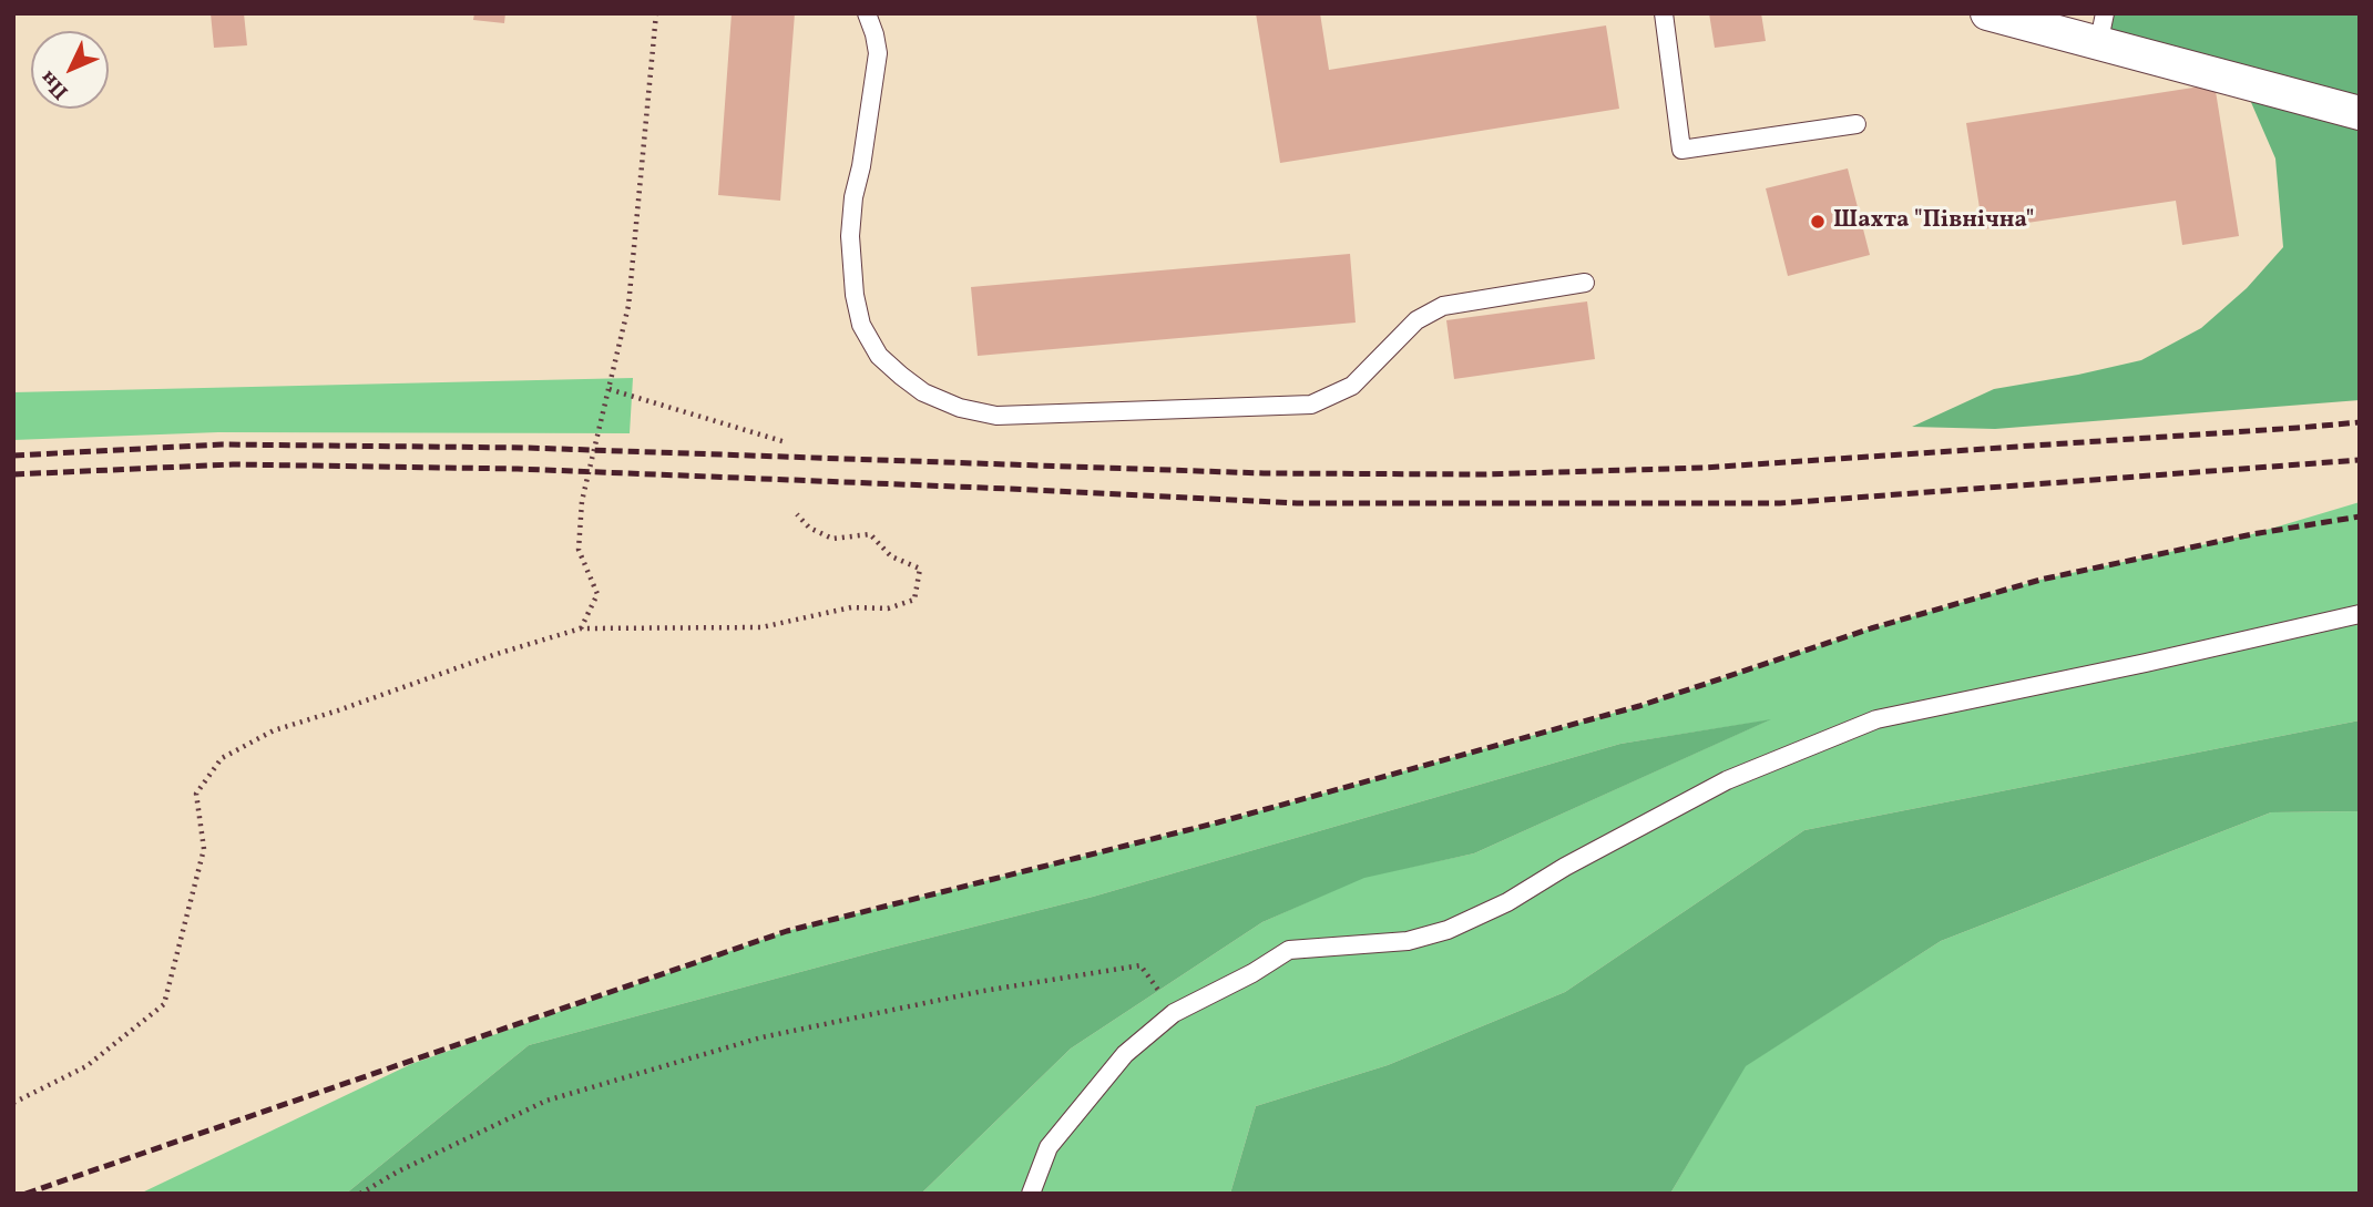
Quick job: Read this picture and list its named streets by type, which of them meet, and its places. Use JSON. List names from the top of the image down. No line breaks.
{"places":["Шахта \"Північна\""],"north":"bottom left"}
